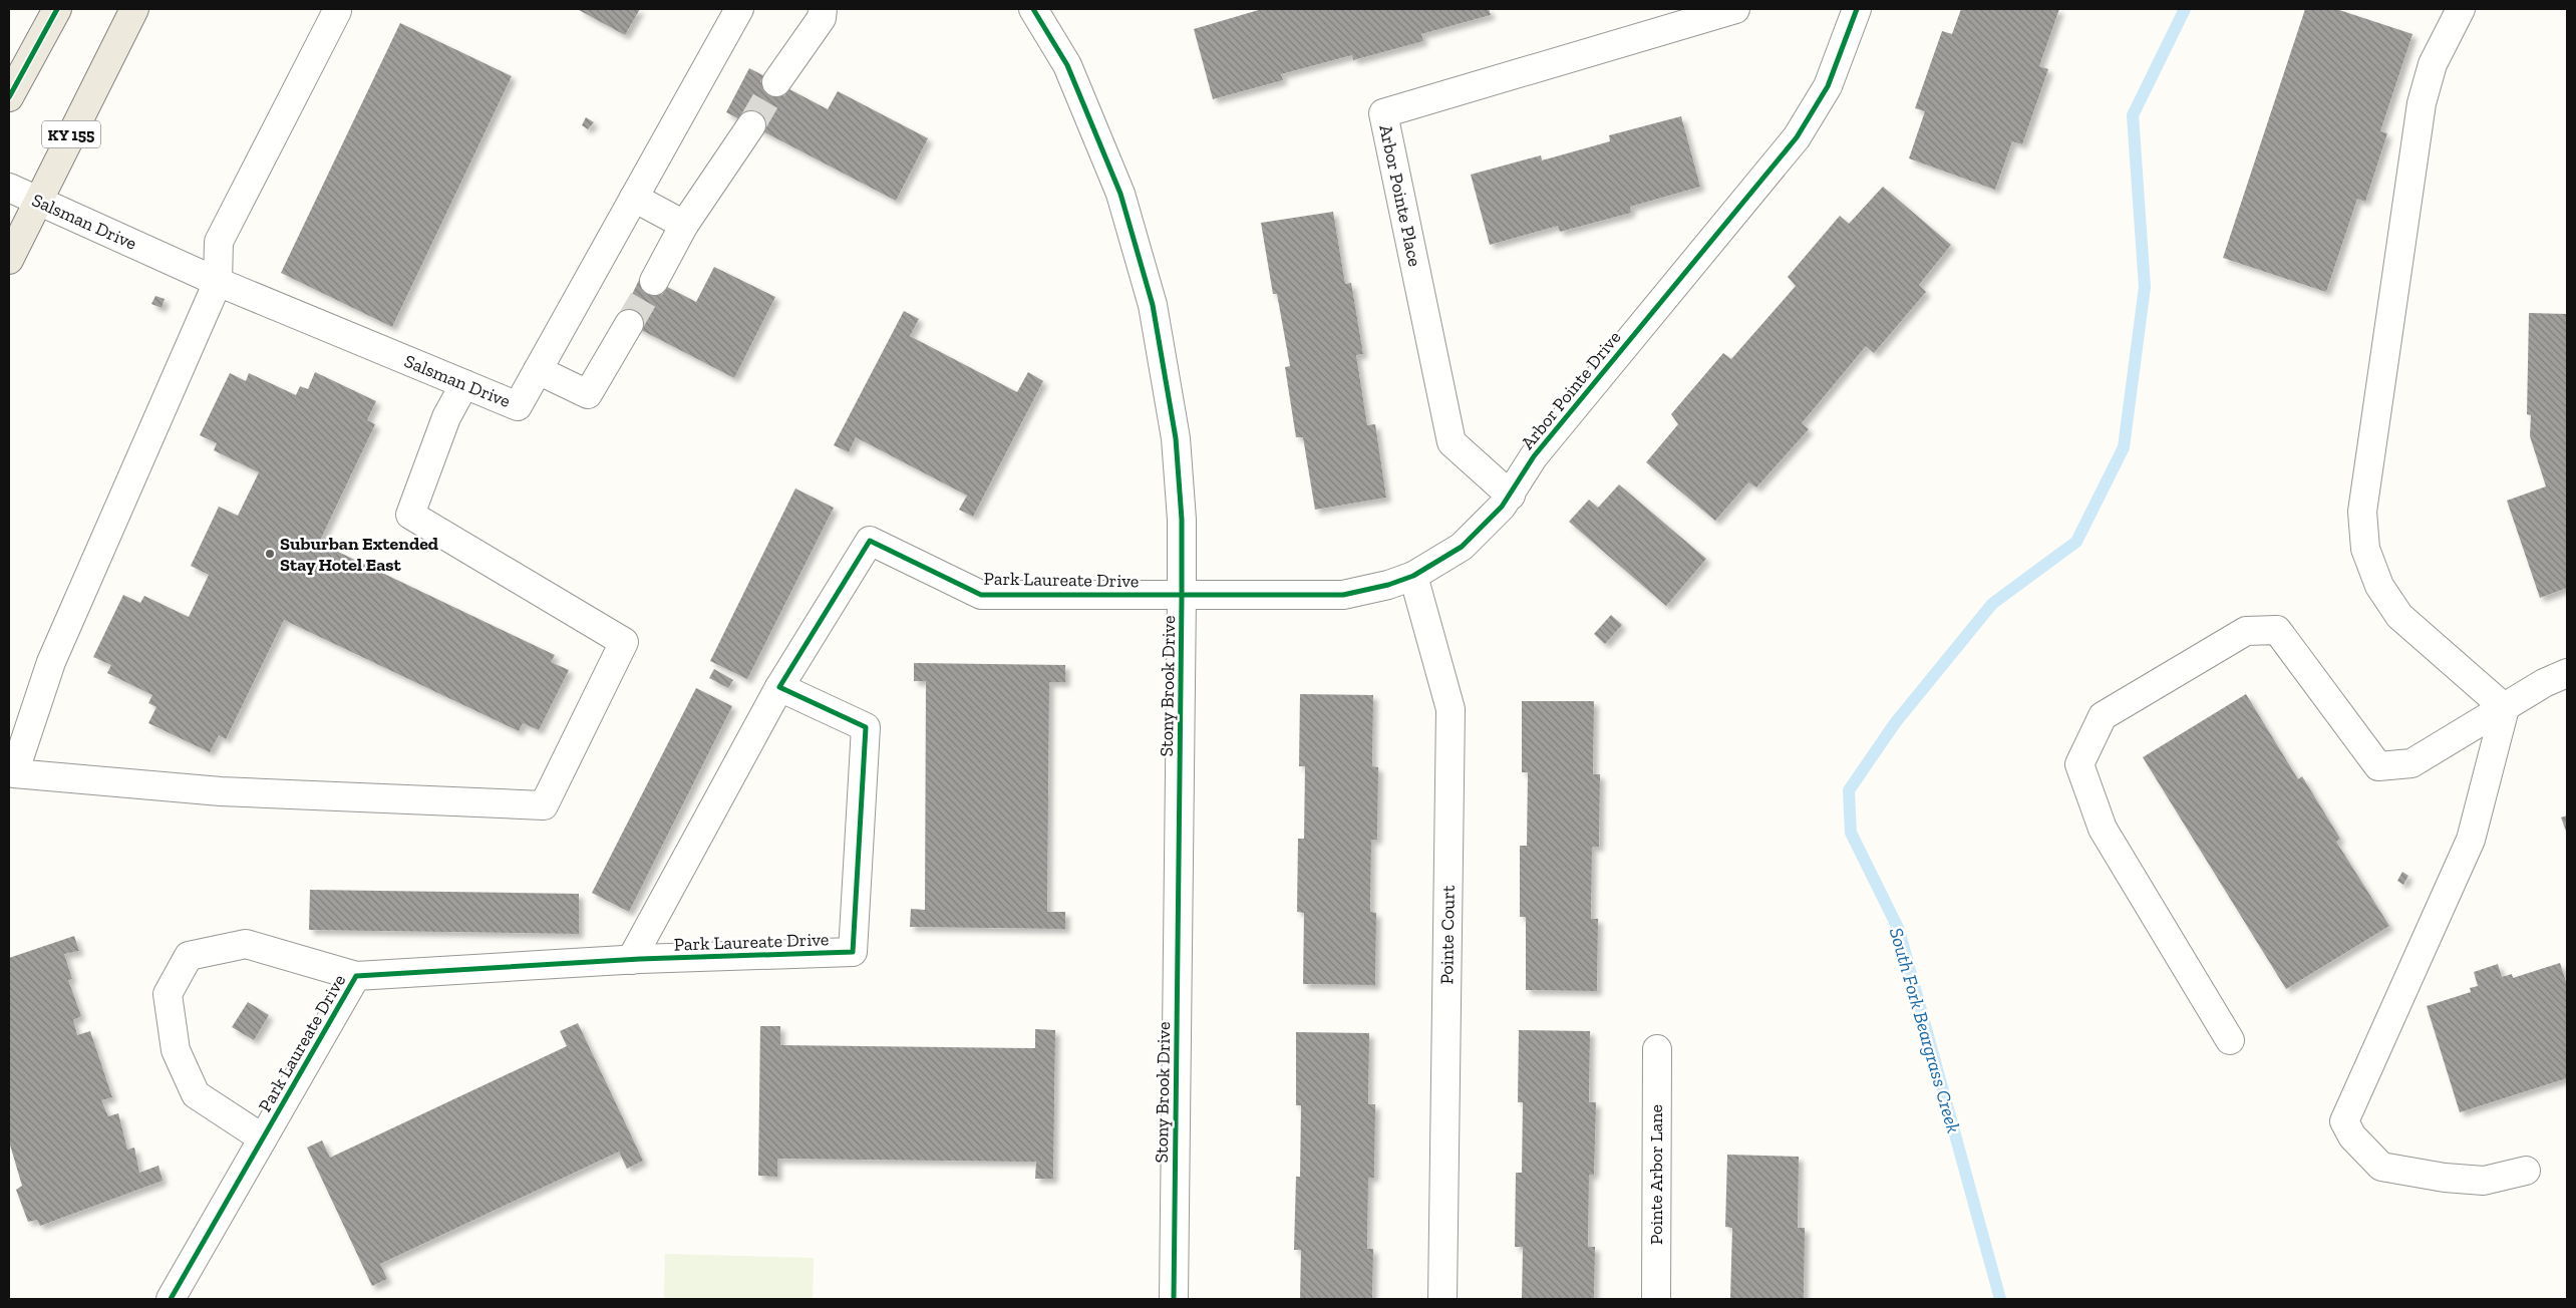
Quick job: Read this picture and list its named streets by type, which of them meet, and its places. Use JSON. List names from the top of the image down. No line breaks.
{"streets":{"main road":["KY 155"],"street":["Arbor Pointe Place","Salsman Drive","Arbor Pointe Drive","Park Laureate Drive","Stony Brook Drive","Pointe Court","Pointe Arbor Lane"]},"crossings":[["KY 155","Salsman Drive"],["Arbor Pointe Place","Arbor Pointe Drive"],["Arbor Pointe Drive","Park Laureate Drive"],["Arbor Pointe Drive","Stony Brook Drive"],["Arbor Pointe Drive","Pointe Court"],["Park Laureate Drive","Stony Brook Drive"]],"water":["South Fork Beargrass Creek"],"places":["Suburban Extended Stay Hotel East"]}
